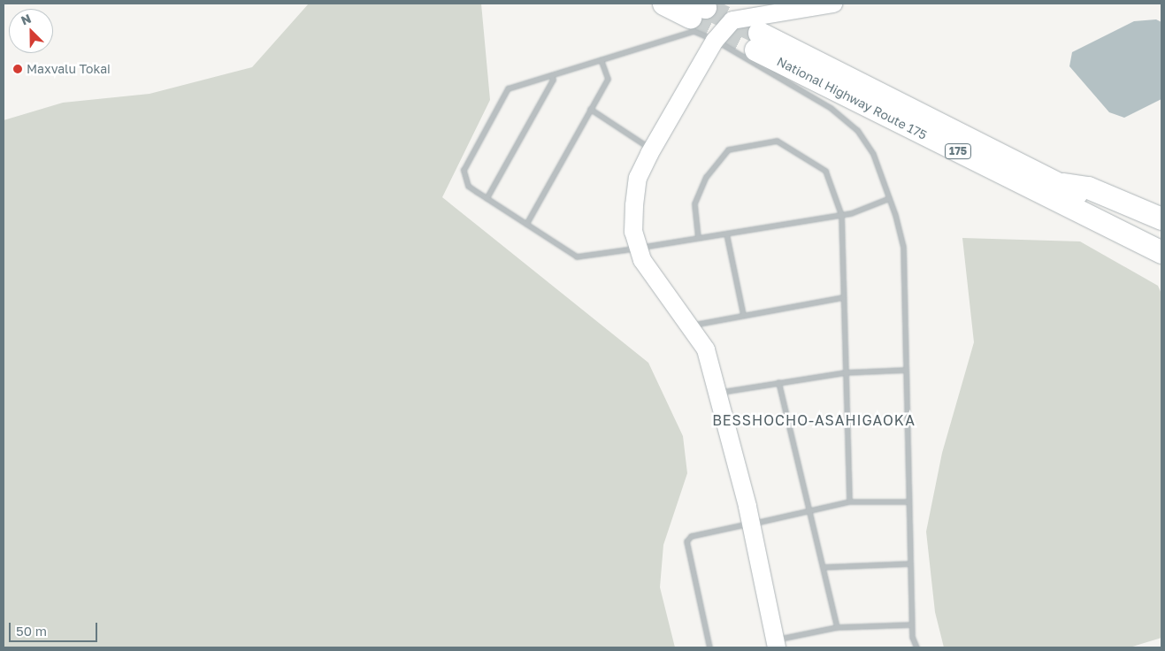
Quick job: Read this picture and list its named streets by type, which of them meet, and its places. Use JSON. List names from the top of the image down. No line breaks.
{"streets":{"highway":["National Highway Route 175","175"]},"districts":["BESSHOCHO-ASAHIGAOKA"],"places":["Maxvalu Tokai"],"scale_bar":"50 m","north":"top left"}
